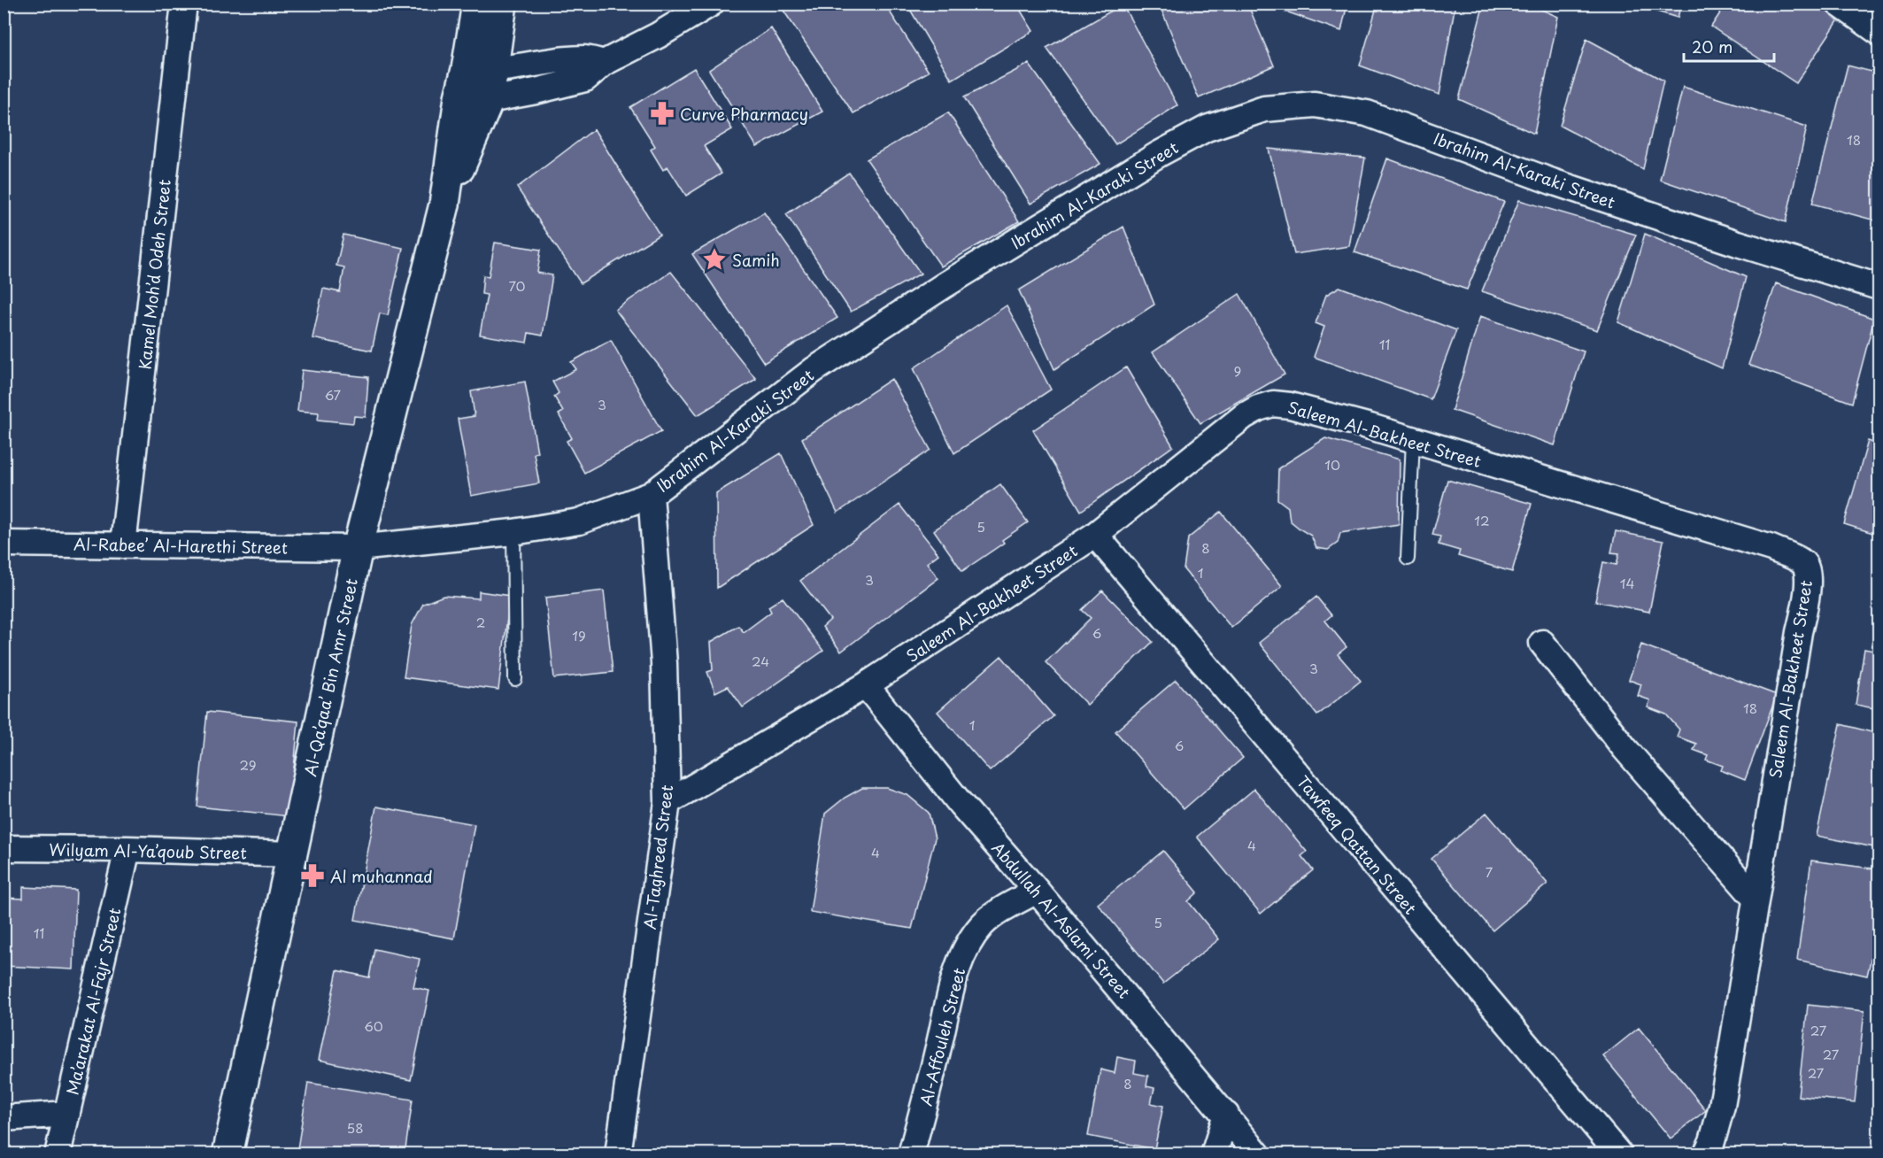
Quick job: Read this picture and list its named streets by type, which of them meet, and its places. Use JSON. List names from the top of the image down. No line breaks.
{"streets":{"street":["Ibrahim Al-Karaki Street","Kamel Moh’d Odeh Street","Saleem Al-Bakheet Street","Al-Rabee’ Al-Harethi Street","Al-Qa’qaa’ Bin Amr Street","Tawfeeq Qattan Street","Wilyam Al-Ya’qoub Street","Al-Taghreed Street","Abdullah Al-Aslami Street","Ma’arakat Al-Fajr Street","Al-Affouleh Street"]},"crossings":[["Ibrahim Al-Karaki Street","Al-Rabee’ Al-Harethi Street"],["Ibrahim Al-Karaki Street","Al-Qa’qaa’ Bin Amr Street"],["Ibrahim Al-Karaki Street","Al-Taghreed Street"],["Kamel Moh’d Odeh Street","Al-Rabee’ Al-Harethi Street"],["Saleem Al-Bakheet Street","Tawfeeq Qattan Street"],["Saleem Al-Bakheet Street","Al-Taghreed Street"],["Saleem Al-Bakheet Street","Abdullah Al-Aslami Street"],["Al-Rabee’ Al-Harethi Street","Al-Qa’qaa’ Bin Amr Street"],["Al-Qa’qaa’ Bin Amr Street","Wilyam Al-Ya’qoub Street"],["Wilyam Al-Ya’qoub Street","Ma’arakat Al-Fajr Street"],["Abdullah Al-Aslami Street","Al-Affouleh Street"]],"places":{"pharmacy":["Curve Pharmacy","Al muhannad"],"place":["Samih"]},"house_numbers":["18","70","11","9","67","3","10","12","5","8","1","3","14","2","6","19","24","3","18","1","6","29","4","4","7","5","11","60","27","27","27","8","58"],"scale_bar":"20 m"}
